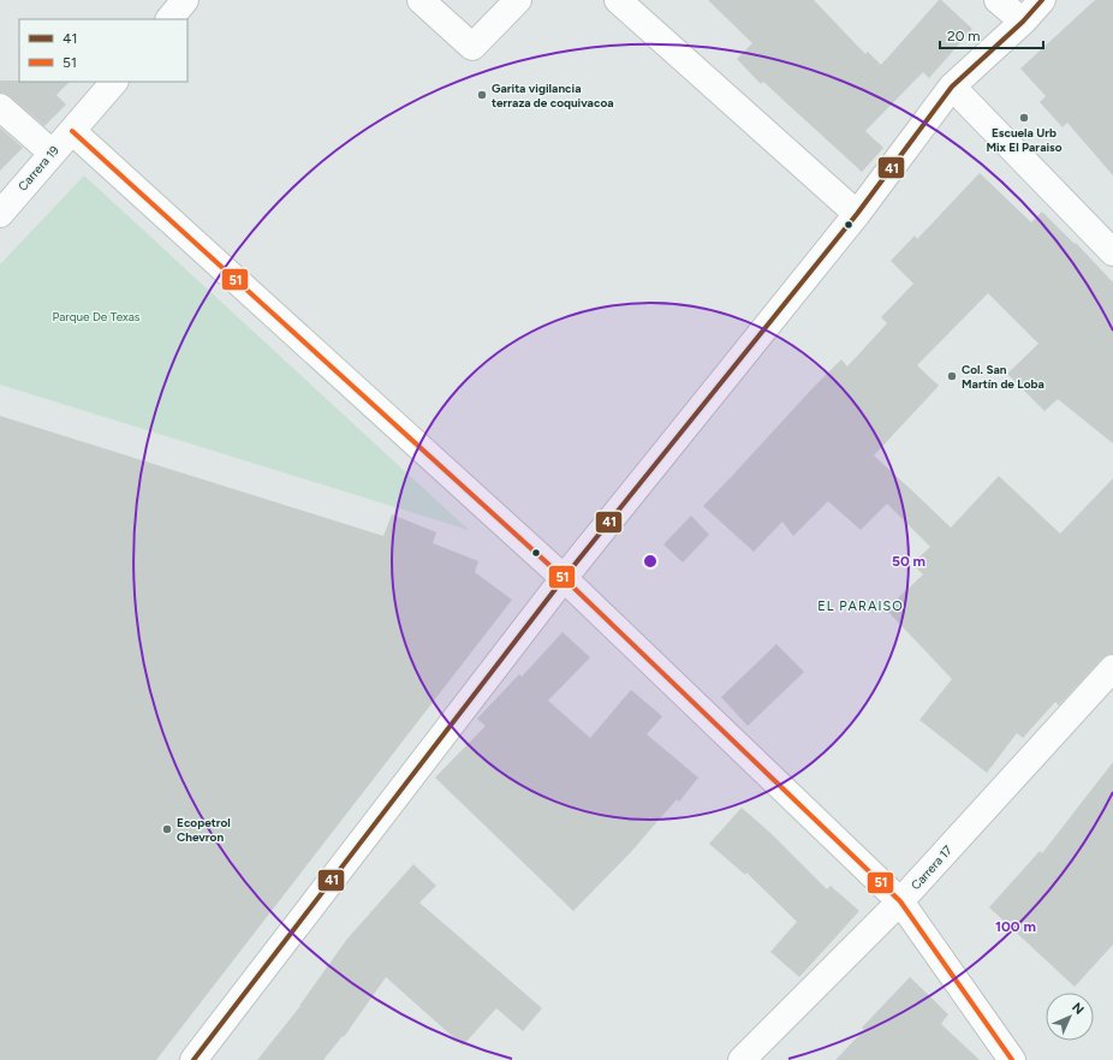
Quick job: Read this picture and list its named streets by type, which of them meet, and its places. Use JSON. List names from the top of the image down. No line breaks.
{"streets":{"street":["Carrera 19","Carrera 17"]},"districts":["EL PARAISO"],"parks":["Parque De Texas"],"places":["Garita vigilancia terraza de coquivacoa","Escuela Urb Mix El Paraiso","Col. San Martín de Loba","Ecopetrol Chevron"],"lines":["transit line 41","transit line 51"],"legend":["41","51"],"scale_bar":"20 m","north":"top right","rings":["50 m","100 m"]}
